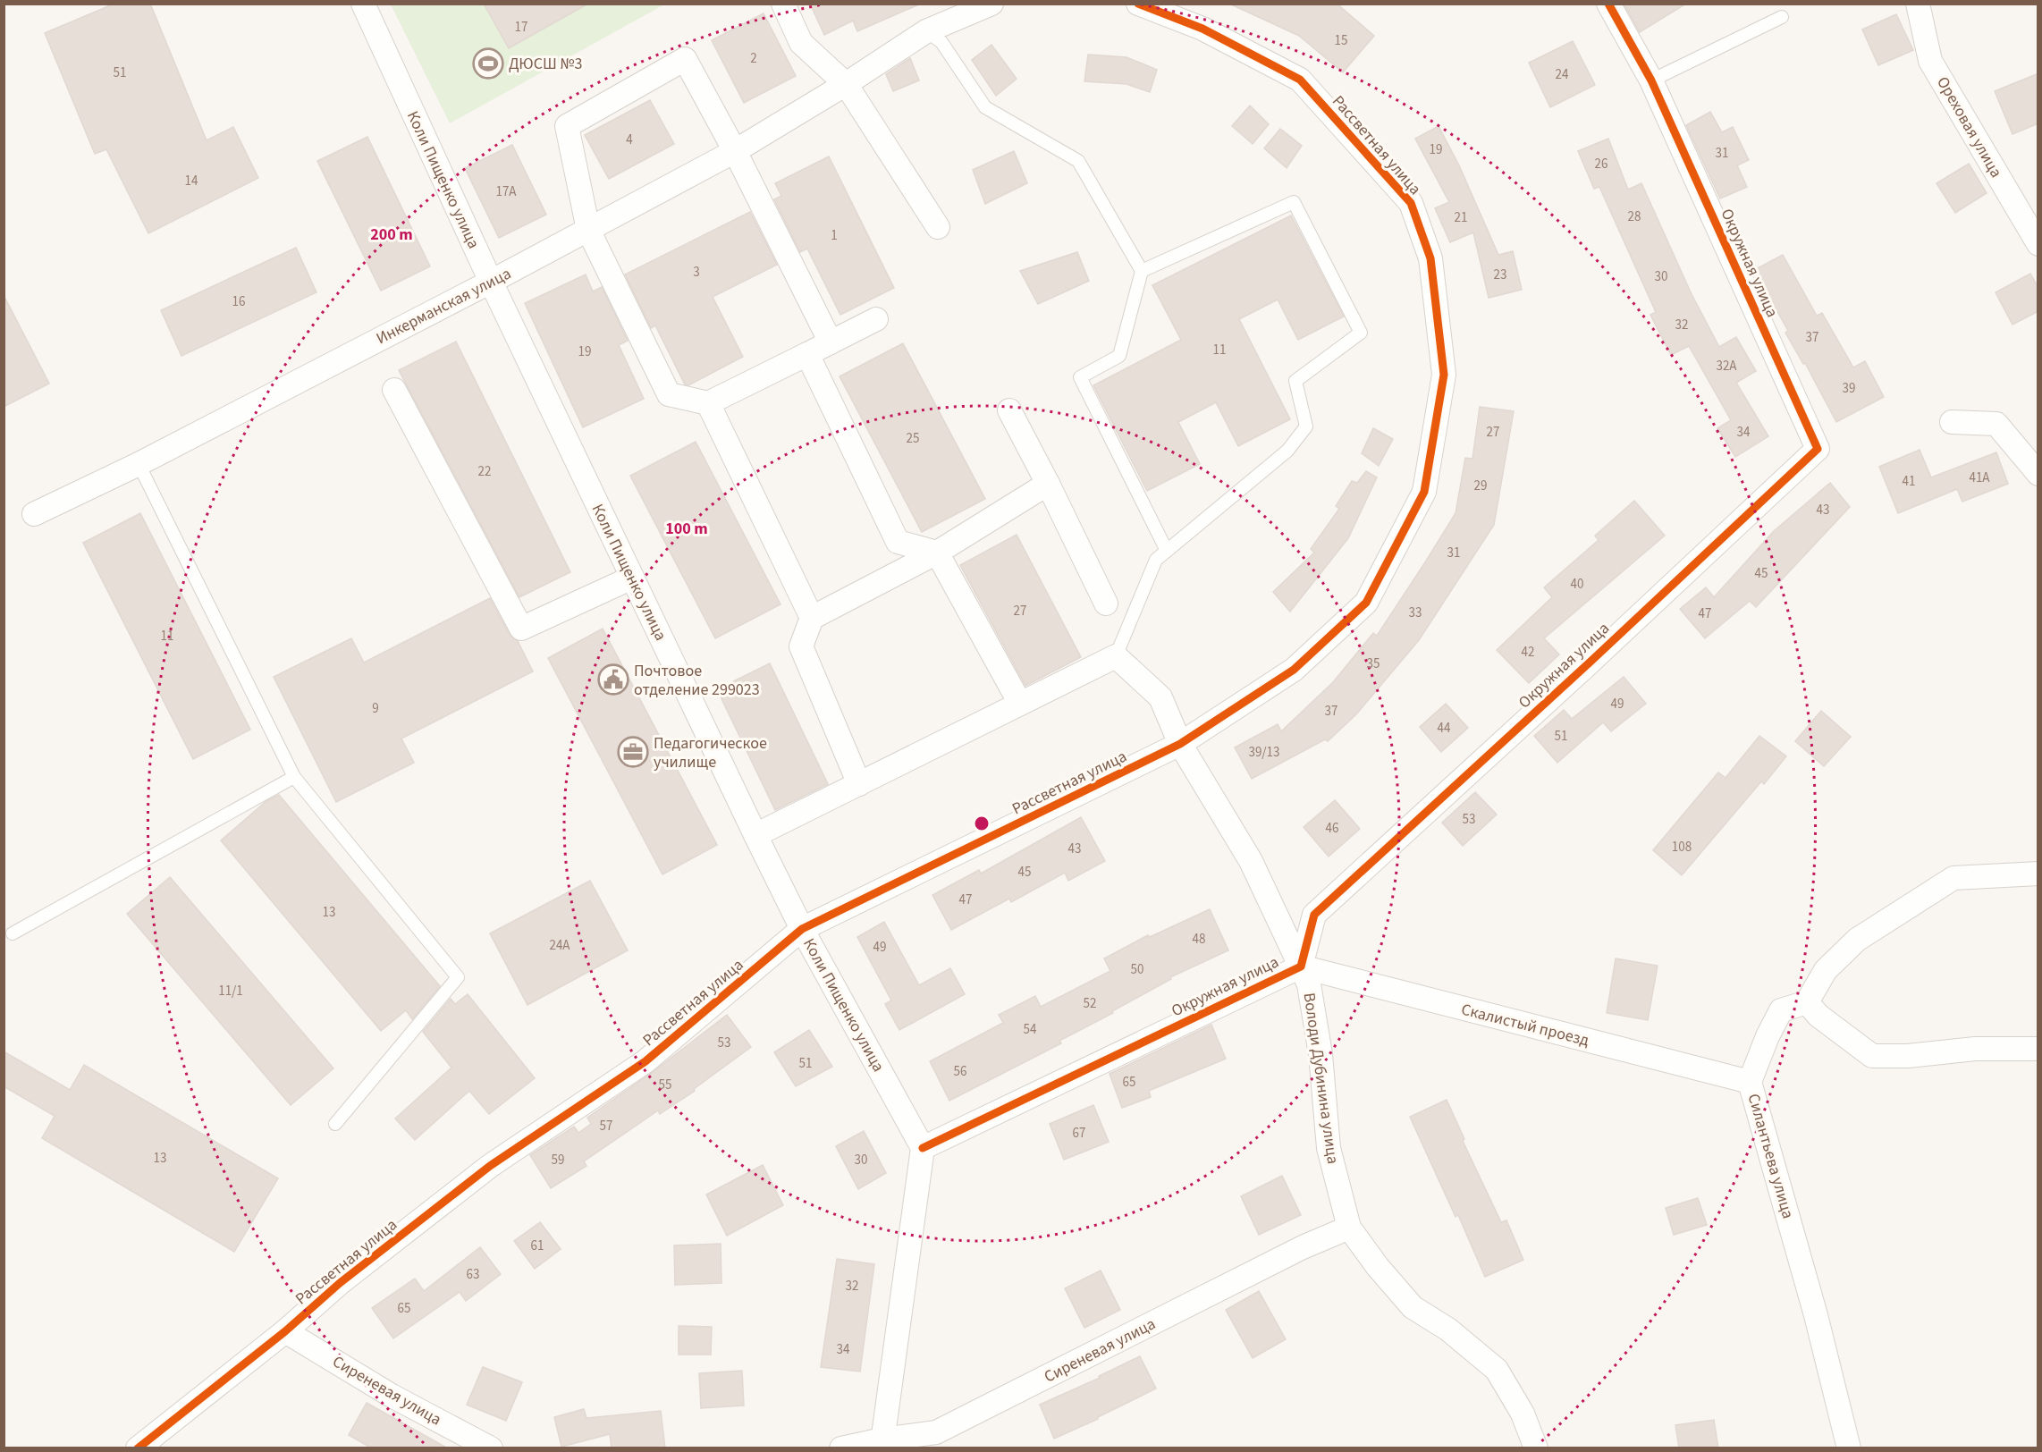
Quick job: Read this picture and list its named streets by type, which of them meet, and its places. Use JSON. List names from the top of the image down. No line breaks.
{"streets":{"street":["Ореховая улица","Рассветная улица","Коли Пищенко улица","Окружная улица","Инкерманская улица","Скалистый проезд","Володи Дубинина улица","Силантьева улица","Сиреневая улица"]},"crossings":[["Рассветная улица","Коли Пищенко улица"],["Рассветная улица","Володи Дубинина улица"],["Рассветная улица","Сиреневая улица"],["Коли Пищенко улица","Окружная улица"],["Коли Пищенко улица","Инкерманская улица"],["Окружная улица","Скалистый проезд"],["Окружная улица","Володи Дубинина улица"],["Скалистый проезд","Володи Дубинина улица"],["Скалистый проезд","Силантьева улица"],["Володи Дубинина улица","Сиреневая улица"]],"places":{"sports":["ДЮСШ №3"],"public building":["Почтовое отделение 299023"],"office":["Педагогическое училище"]},"house_numbers":["17","15","2","51","24","4","19","31","26","14","17А","28","21","1","3","23","30","16","32","37","11","19","32А","39","27","34","25","22","41А","41","29","43","31","45","40","27","33","47","11","42","35","49","9","37","44","51","39/13","53","46","108","43","45","47","13","48","24А","49","50","11/1","52","54","53","51","56","65","55","57","67","13","59","30","61","63","32","65","34"],"rings":["200 m","100 m"]}
